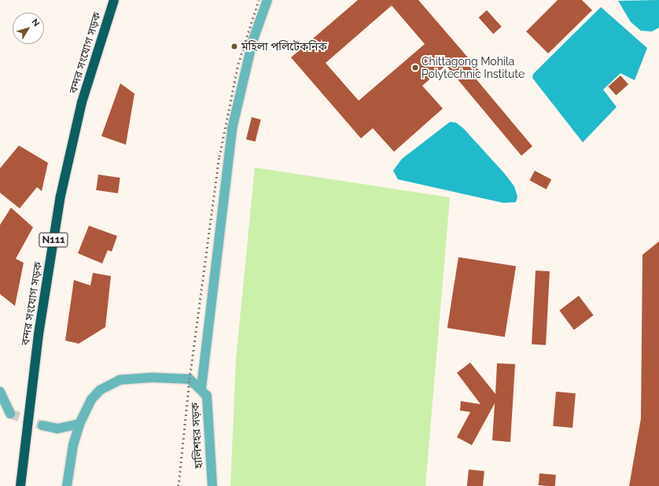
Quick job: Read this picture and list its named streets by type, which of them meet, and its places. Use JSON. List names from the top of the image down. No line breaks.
{"streets":{"highway":["বন্দর সংযোগ সড়ক","N111"],"street":["হালিশহর সড়ক"]},"places":["মহিলা পলিটেকনিক","Chittagong Mohila Polytechnic Institute"],"north":"top right"}
